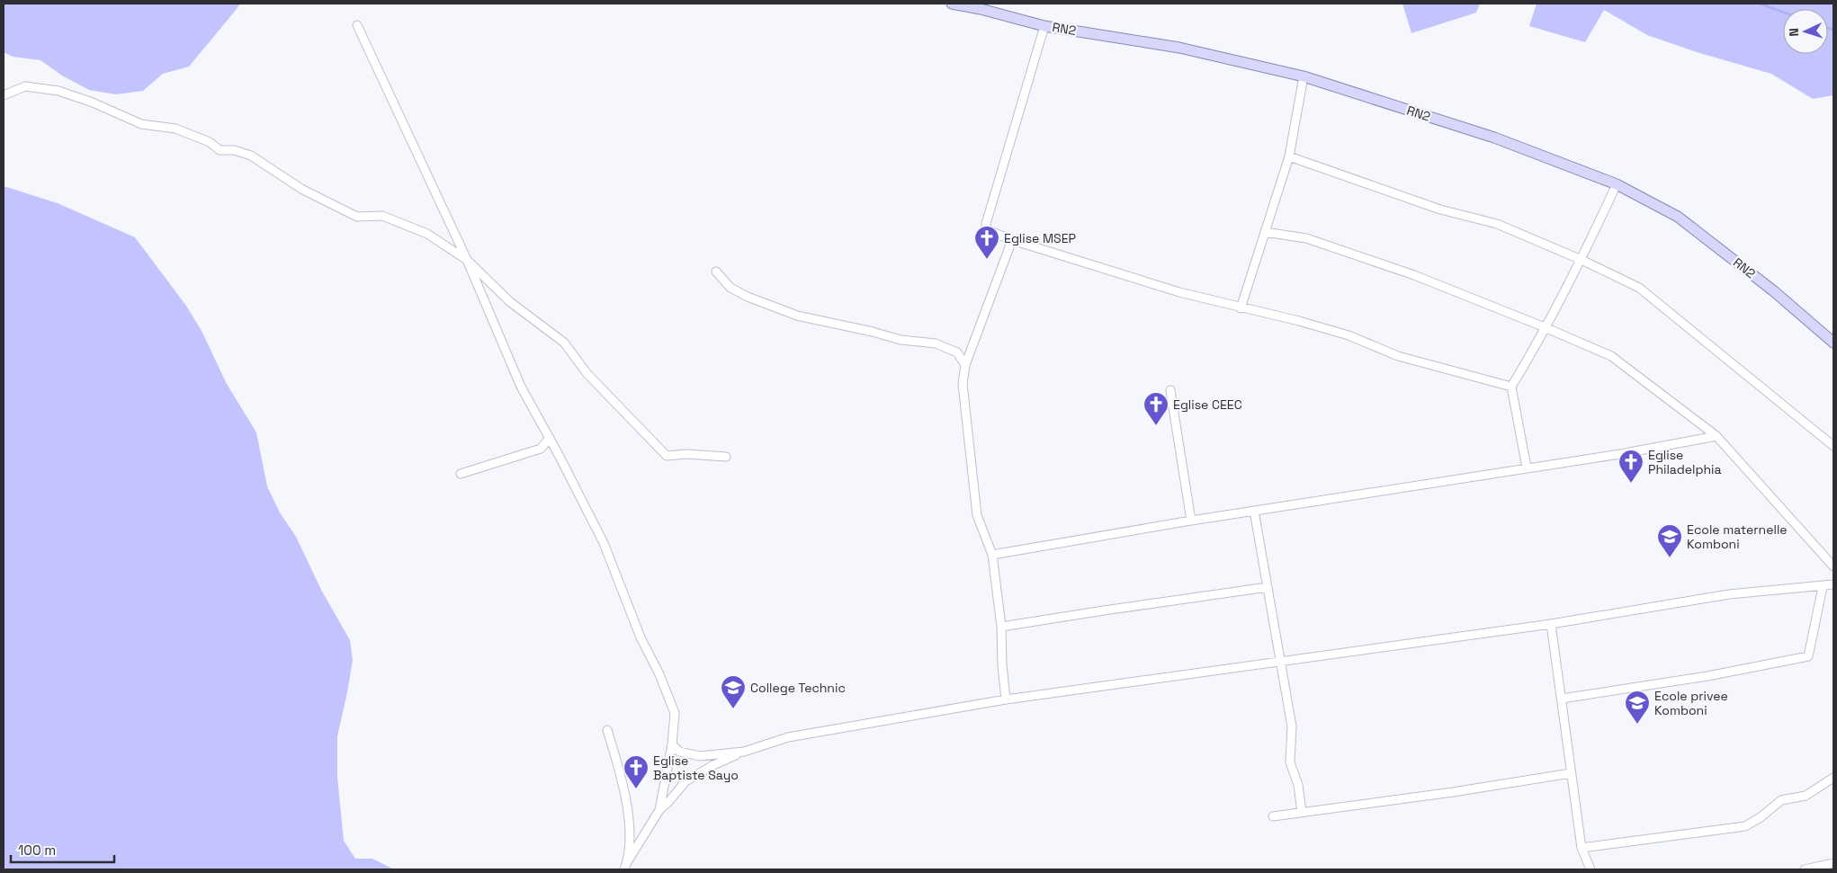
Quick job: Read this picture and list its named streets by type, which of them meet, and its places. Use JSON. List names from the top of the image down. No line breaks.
{"streets":{"main road":["RN2"]},"places":{"church":["Eglise MSEP","Eglise CEEC","Eglise Philadelphia","Eglise Baptiste Sayo"],"school or university":["Ecole maternelle Komboni","College Technic","Ecole privee Komboni"]},"scale_bar":"100 m","north":"left"}
